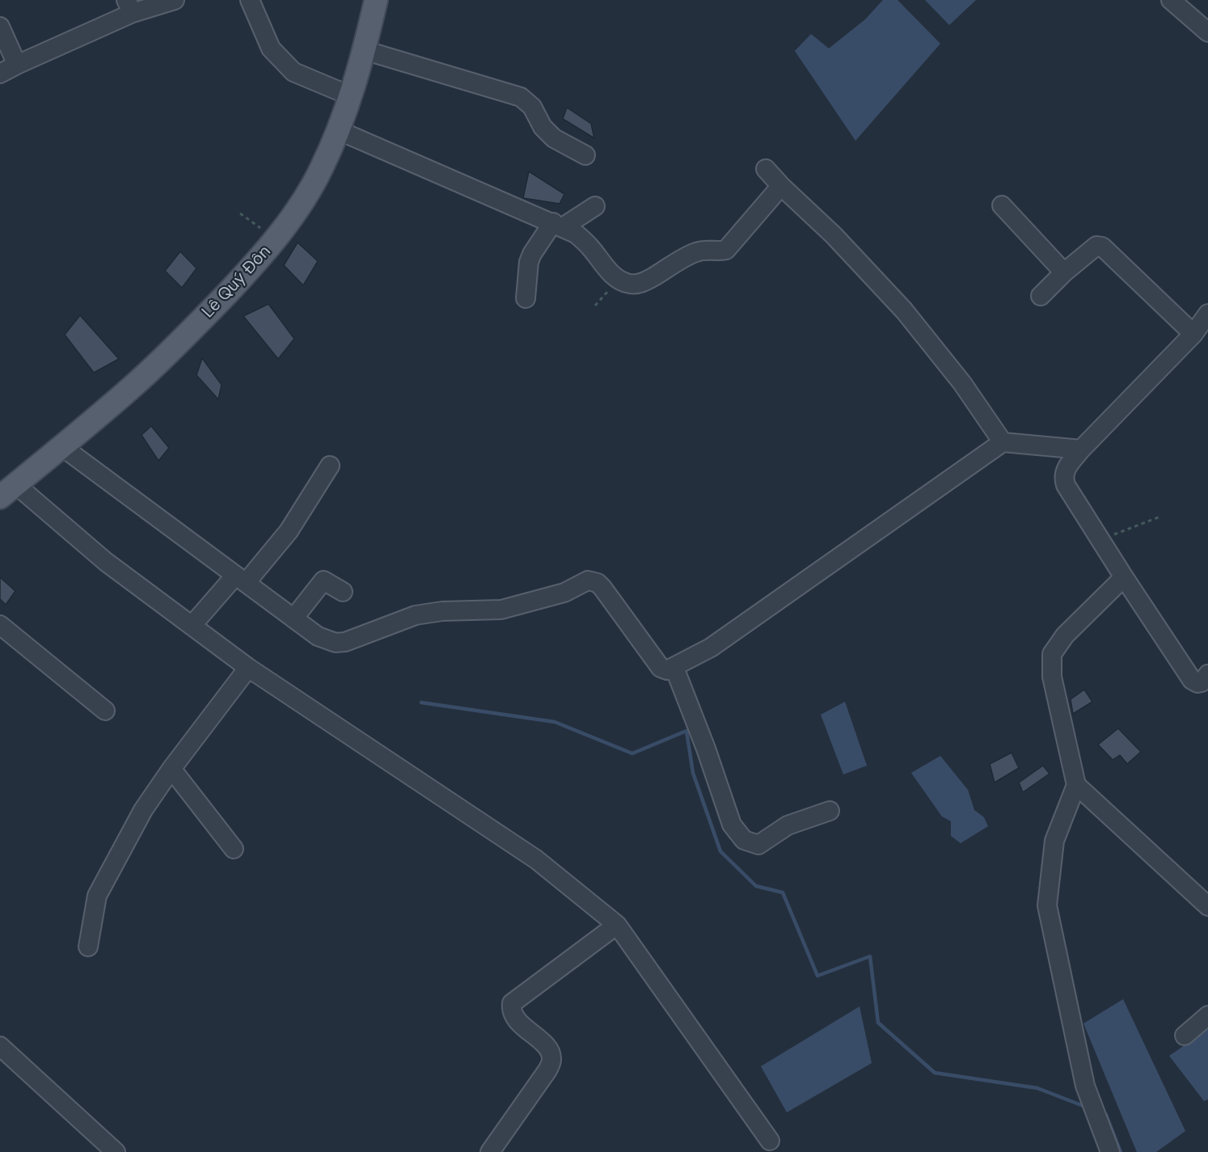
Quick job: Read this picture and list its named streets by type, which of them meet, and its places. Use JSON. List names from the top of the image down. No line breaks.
{"streets":{"main road":["Lê Quý Đôn"]}}
